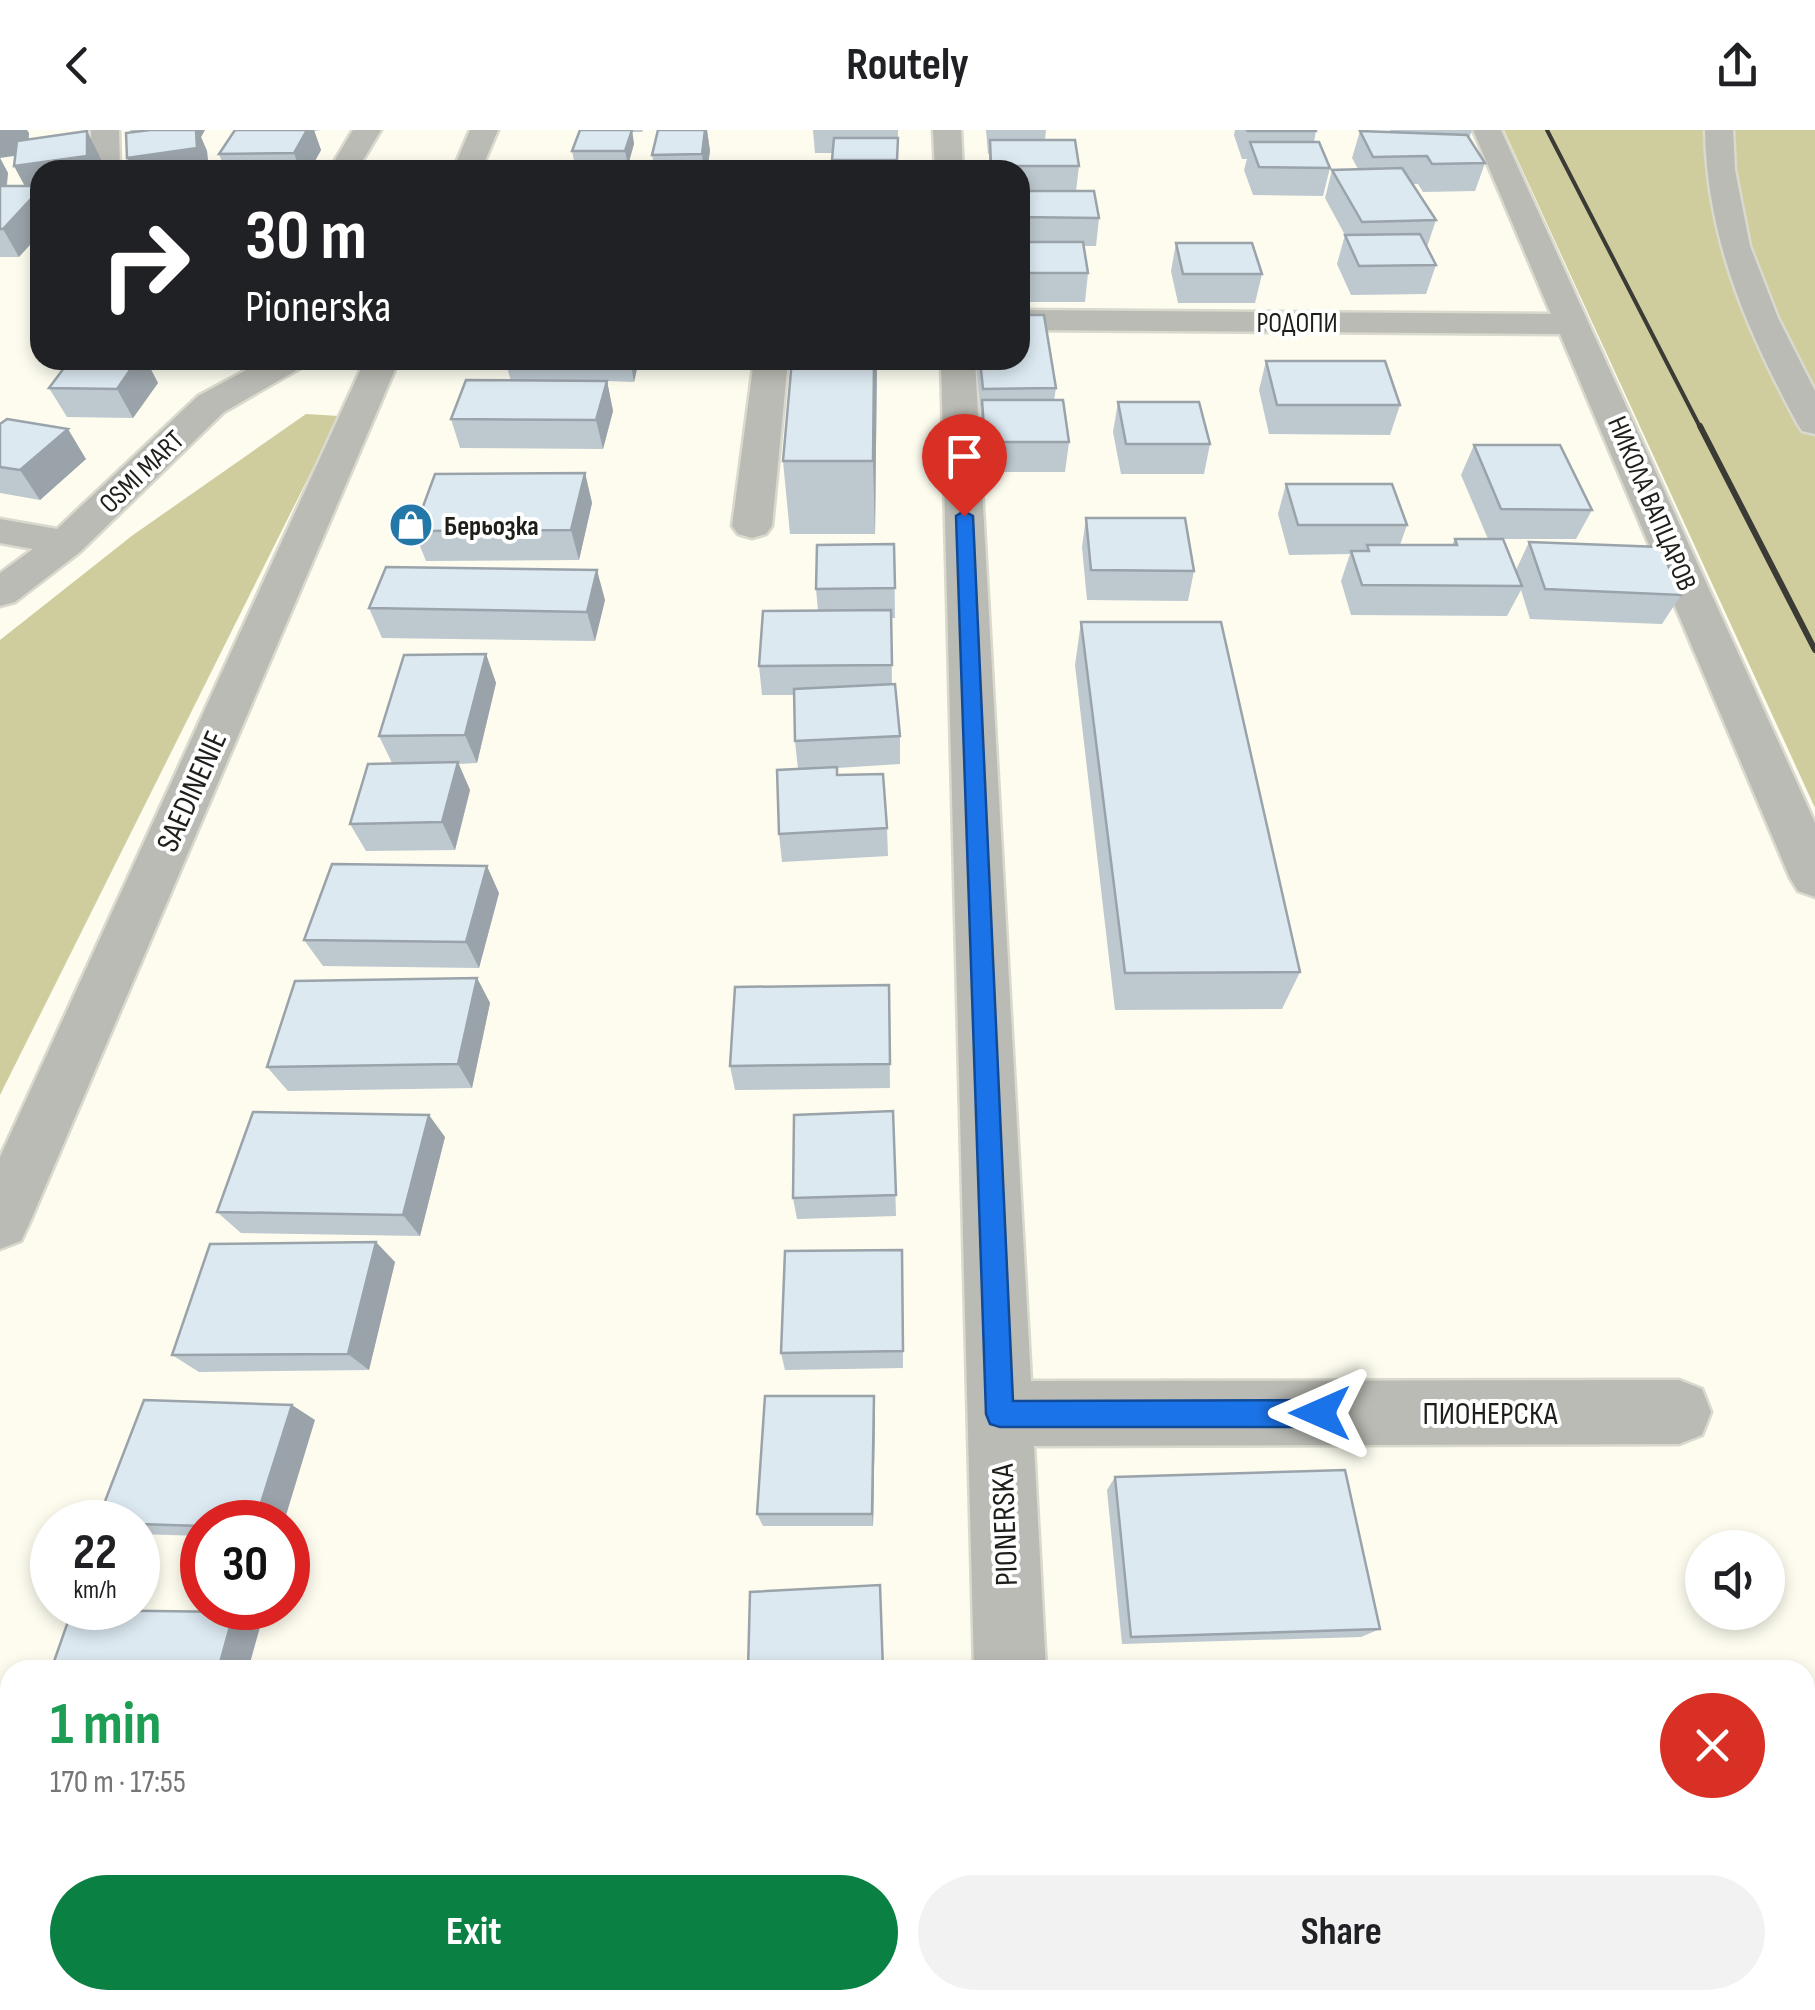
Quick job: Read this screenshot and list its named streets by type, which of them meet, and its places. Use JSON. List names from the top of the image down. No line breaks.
{"streets":{"street":["РОДОПИ","OSMI MART","НИКОЛА ВАПЦАРОВ","SAEDINENIE","ПИОНЕРСКА","PIONERSKA"]},"crossings":[["РОДОПИ","НИКОЛА ВАПЦАРОВ"],["ПИОНЕРСКА","PIONERSKA"]],"places":{"shop":["Берьозка"]},"page":{"header":"Routely","turn":["30 m","Pionerska"],"speed":"22 km/h","limit":"30","heading":["1 min","170 m · 17:55"],"buttons":["Exit","Share"]}}
